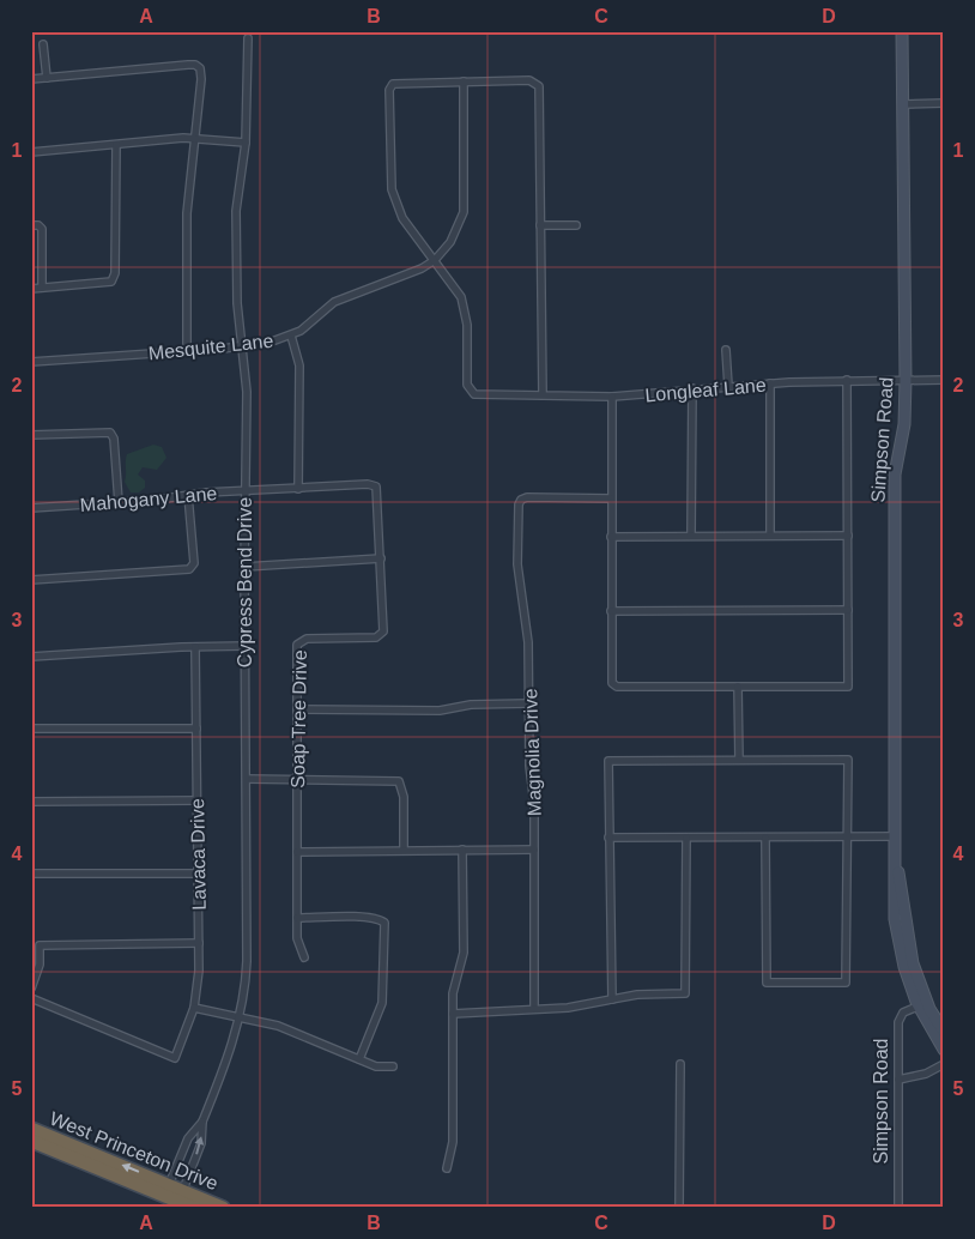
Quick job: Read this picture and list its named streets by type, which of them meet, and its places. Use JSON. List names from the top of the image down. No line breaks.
{"streets":{"highway":["West Princeton Drive"],"street":["Mesquite Lane","Longleaf Lane","Simpson Road","Mahogany Lane","Cypress Bend Drive","Soap Tree Drive","Magnolia Drive","Lavaca Drive"]},"crossings":[["Mesquite Lane","Longleaf Lane"],["Mesquite Lane","Cypress Bend Drive"],["Longleaf Lane","Simpson Road"],["Mahogany Lane","Cypress Bend Drive"],["Mahogany Lane","Soap Tree Drive"],["Cypress Bend Drive","West Princeton Drive"]],"grid":{"columns":["A","B","C","D"],"rows":["1","2","3","4","5"]}}
